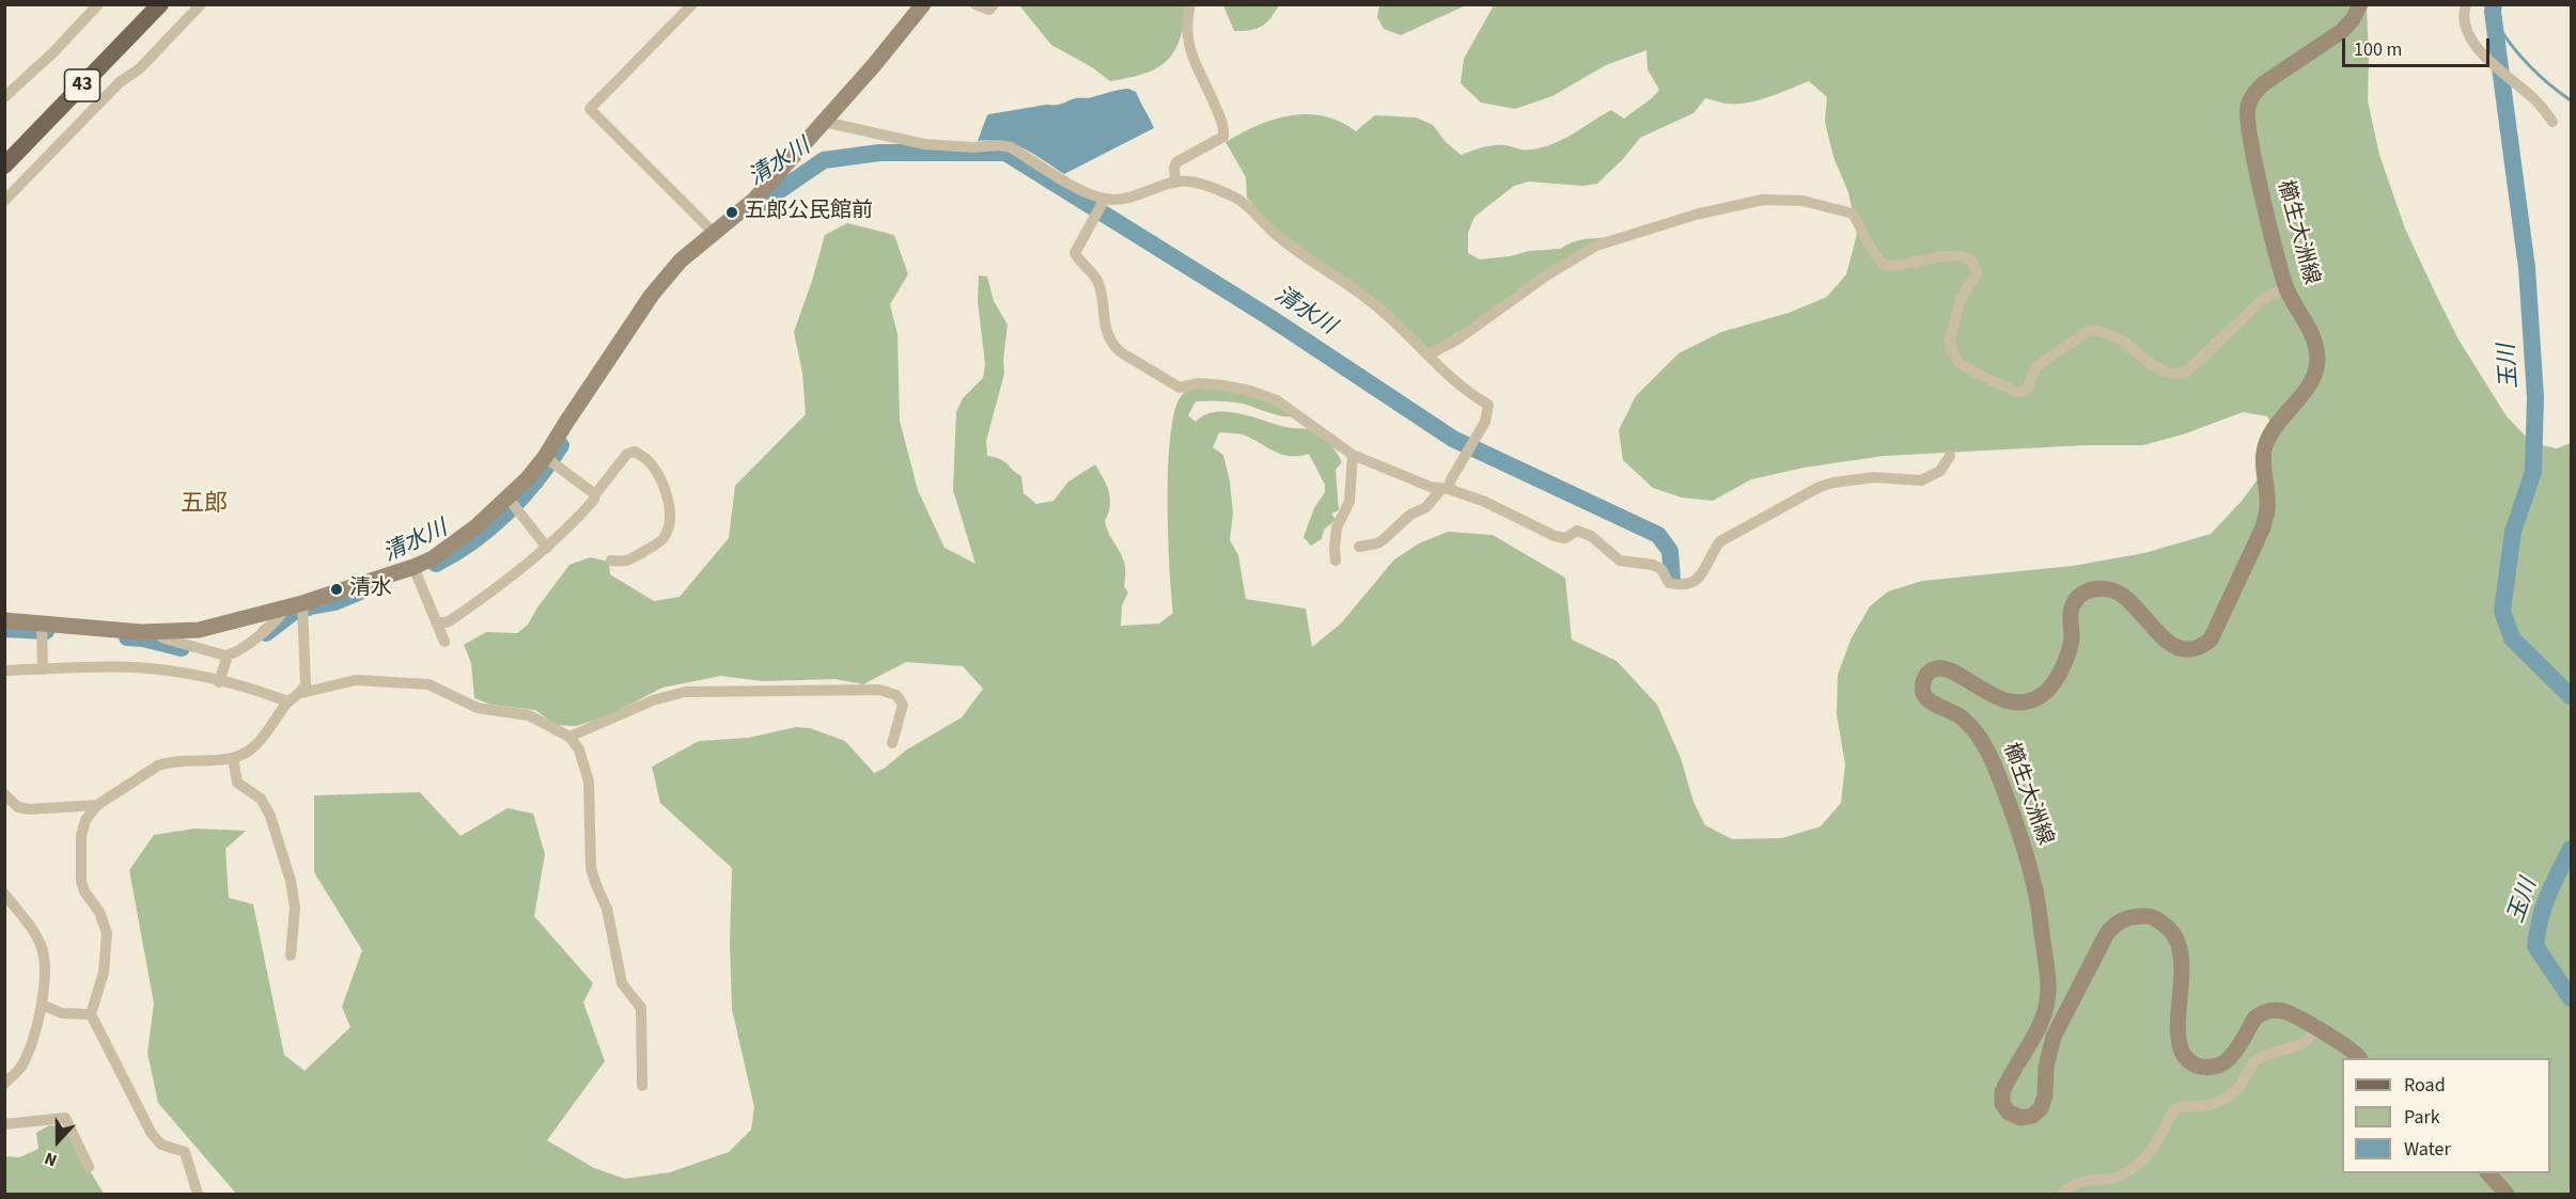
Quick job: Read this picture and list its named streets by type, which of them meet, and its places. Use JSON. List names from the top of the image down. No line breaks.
{"streets":{"main road":["43","櫛生大洲線"]},"districts":["五郎"],"water":["清水川","玉川"],"places":["五郎公民館前","清水"],"legend":["Road","Park","Water"],"scale_bar":"100 m","north":"bottom"}
